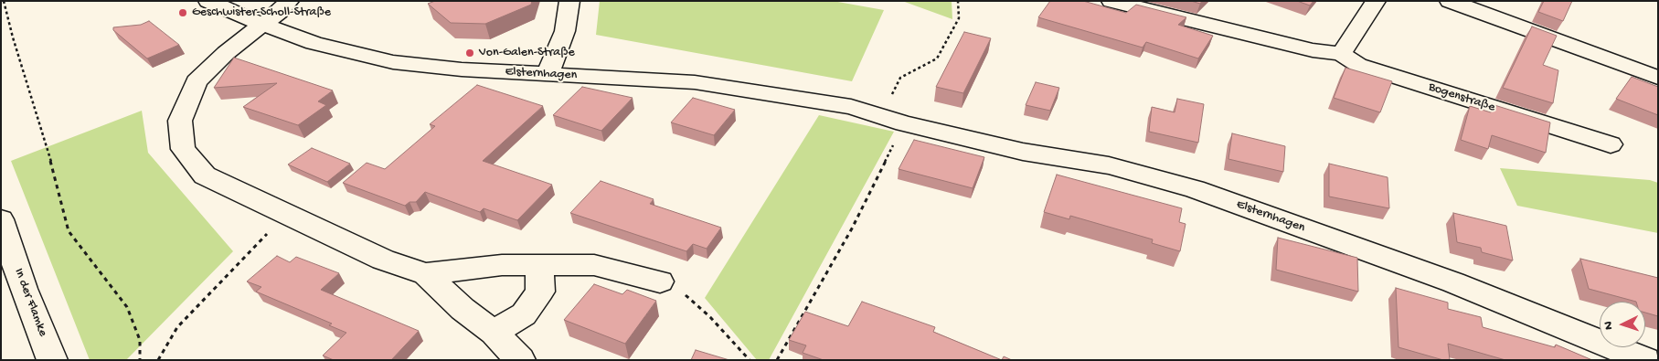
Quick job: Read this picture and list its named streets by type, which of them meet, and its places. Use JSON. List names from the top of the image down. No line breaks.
{"streets":{"street":["Elsternhagen","Bogenstraße","In der Flamke"]},"places":["Geschwister-Scholl-Straße","Von-Galen-Straße"],"north":"left"}
